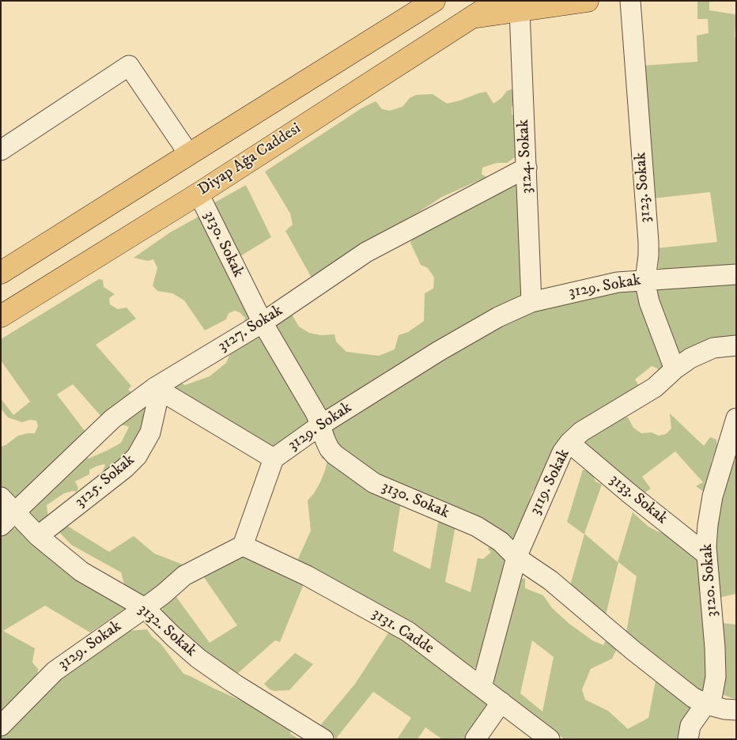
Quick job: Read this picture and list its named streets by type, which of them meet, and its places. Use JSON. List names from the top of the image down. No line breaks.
{"streets":{"main road":["Diyap Ağa Caddesi"],"street":["3124. Sokak","3123. Sokak","3130. Sokak","3129. Sokak","3127. Sokak","3125. Sokak","3119. Sokak","3133. Sokak","3120. Sokak","3132. Sokak","3131. Cadde"]},"crossings":[["3124. Sokak","3129. Sokak"],["3124. Sokak","3127. Sokak"],["Diyap Ağa Caddesi","3130. Sokak"],["3123. Sokak","3129. Sokak"],["3123. Sokak","3119. Sokak"],["3130. Sokak","3129. Sokak"],["3130. Sokak","3127. Sokak"],["3130. Sokak","3119. Sokak"],["3130. Sokak","3120. Sokak"],["3129. Sokak","3132. Sokak"],["3129. Sokak","3131. Cadde"],["3127. Sokak","3125. Sokak"],["3127. Sokak","3132. Sokak"],["3125. Sokak","3132. Sokak"],["3119. Sokak","3133. Sokak"],["3119. Sokak","3131. Cadde"],["3133. Sokak","3120. Sokak"]]}
